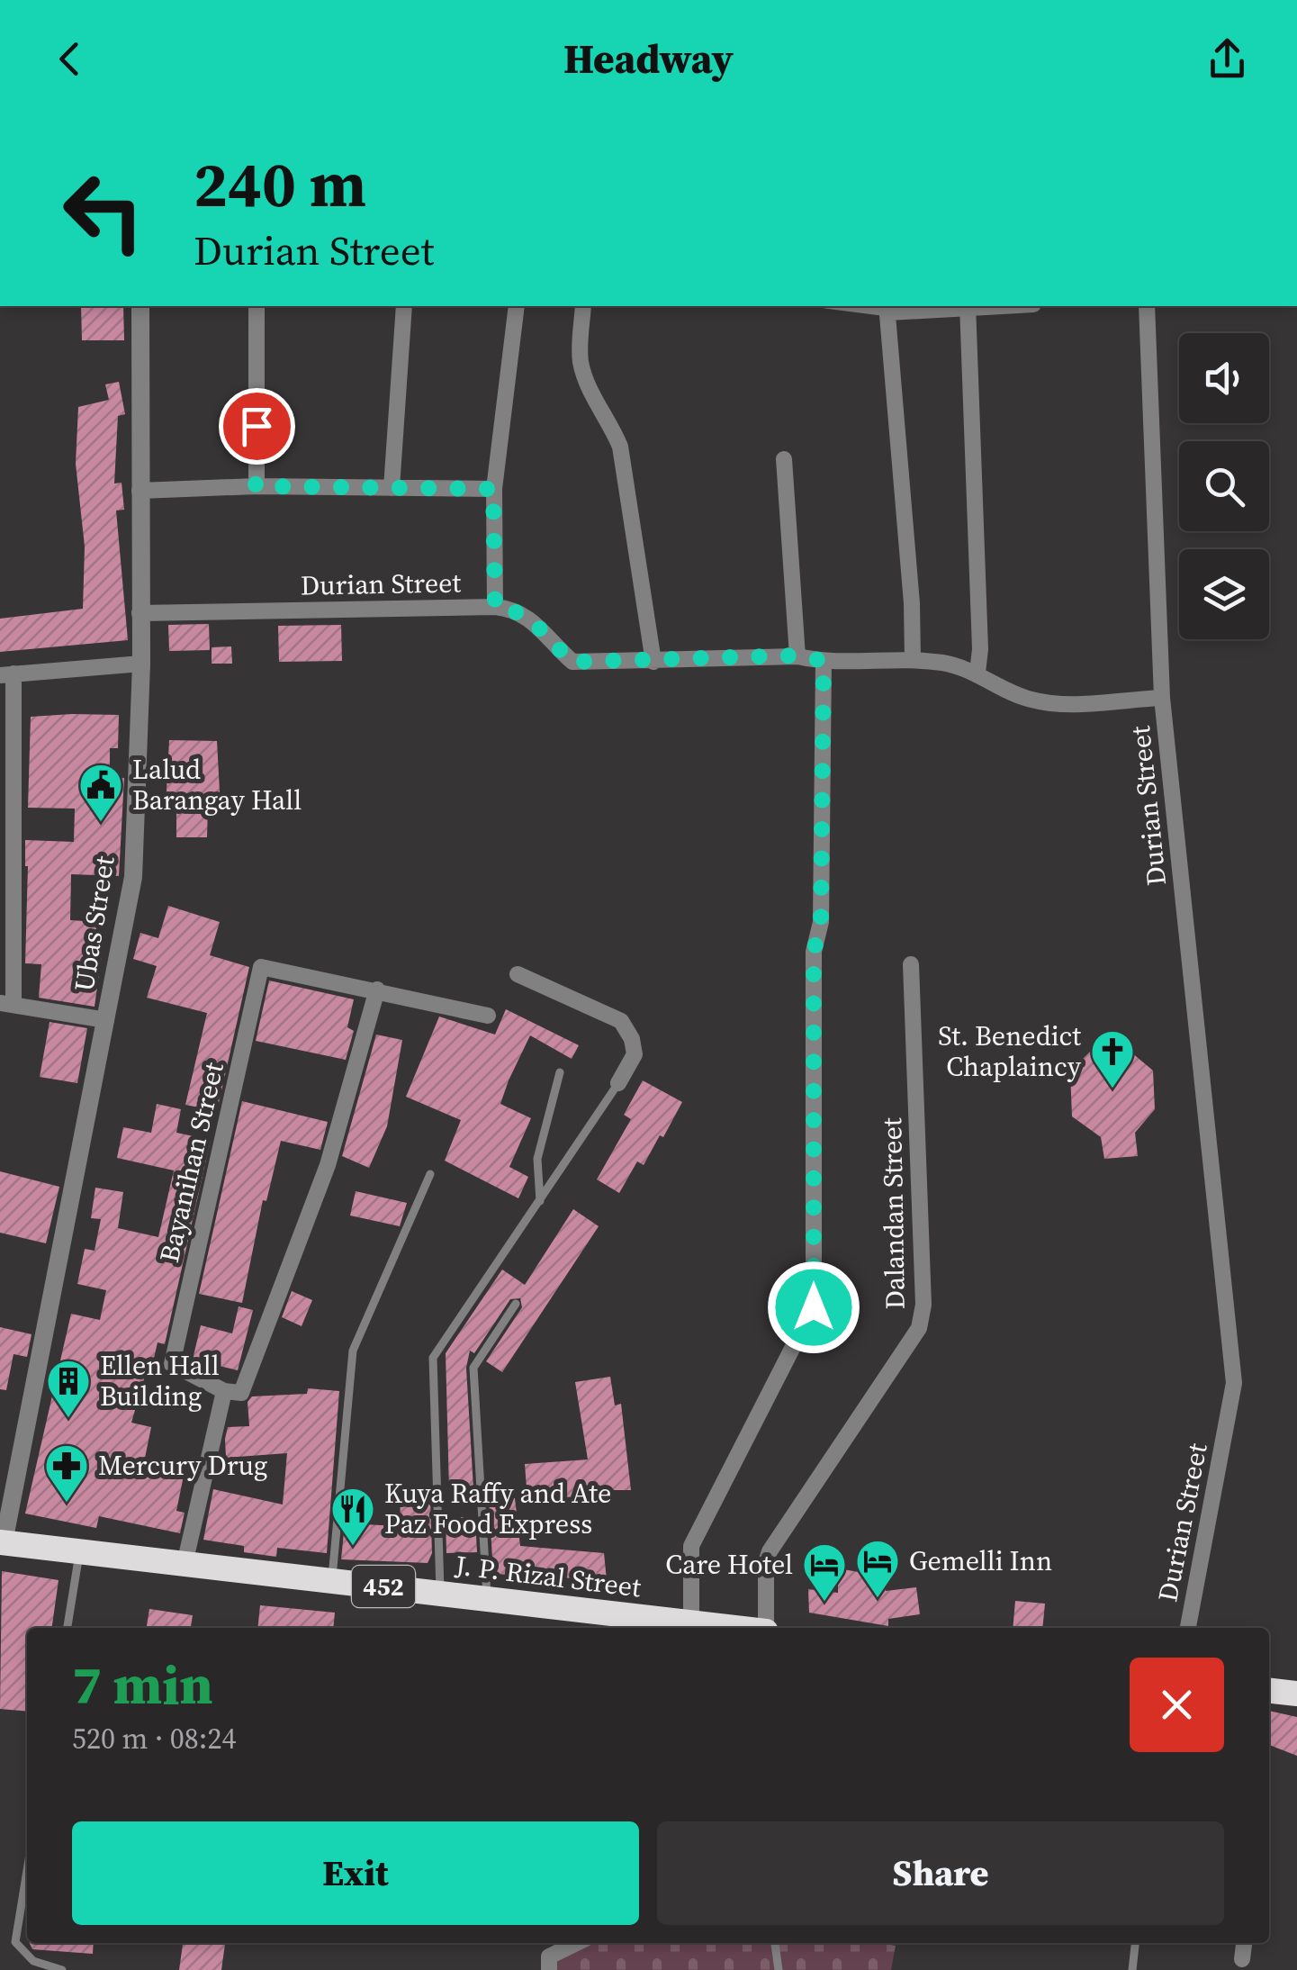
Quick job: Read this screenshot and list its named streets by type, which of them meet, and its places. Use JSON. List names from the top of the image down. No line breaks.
{"streets":{"highway":["J. P. Rizal Street","452"],"street":["Durian Street","Ubas Street","Bayanihan Street","Dalandan Street"]},"crossings":[["Durian Street","Ubas Street"],["Ubas Street","J. P. Rizal Street"]],"places":{"public building":["Lalud Barangay Hall"],"church":["St. Benedict Chaplaincy"],"building":["Ellen Hall Building"],"pharmacy":["Mercury Drug"],"restaurant":["Kuya Raffy and Ate Paz Food Express"],"hotel":["Gemelli Inn","Care Hotel"]},"page":{"header":"Headway","turn":["240 m","Durian Street"],"heading":["7 min","520 m · 08:24"],"buttons":["Exit","Share"]}}
